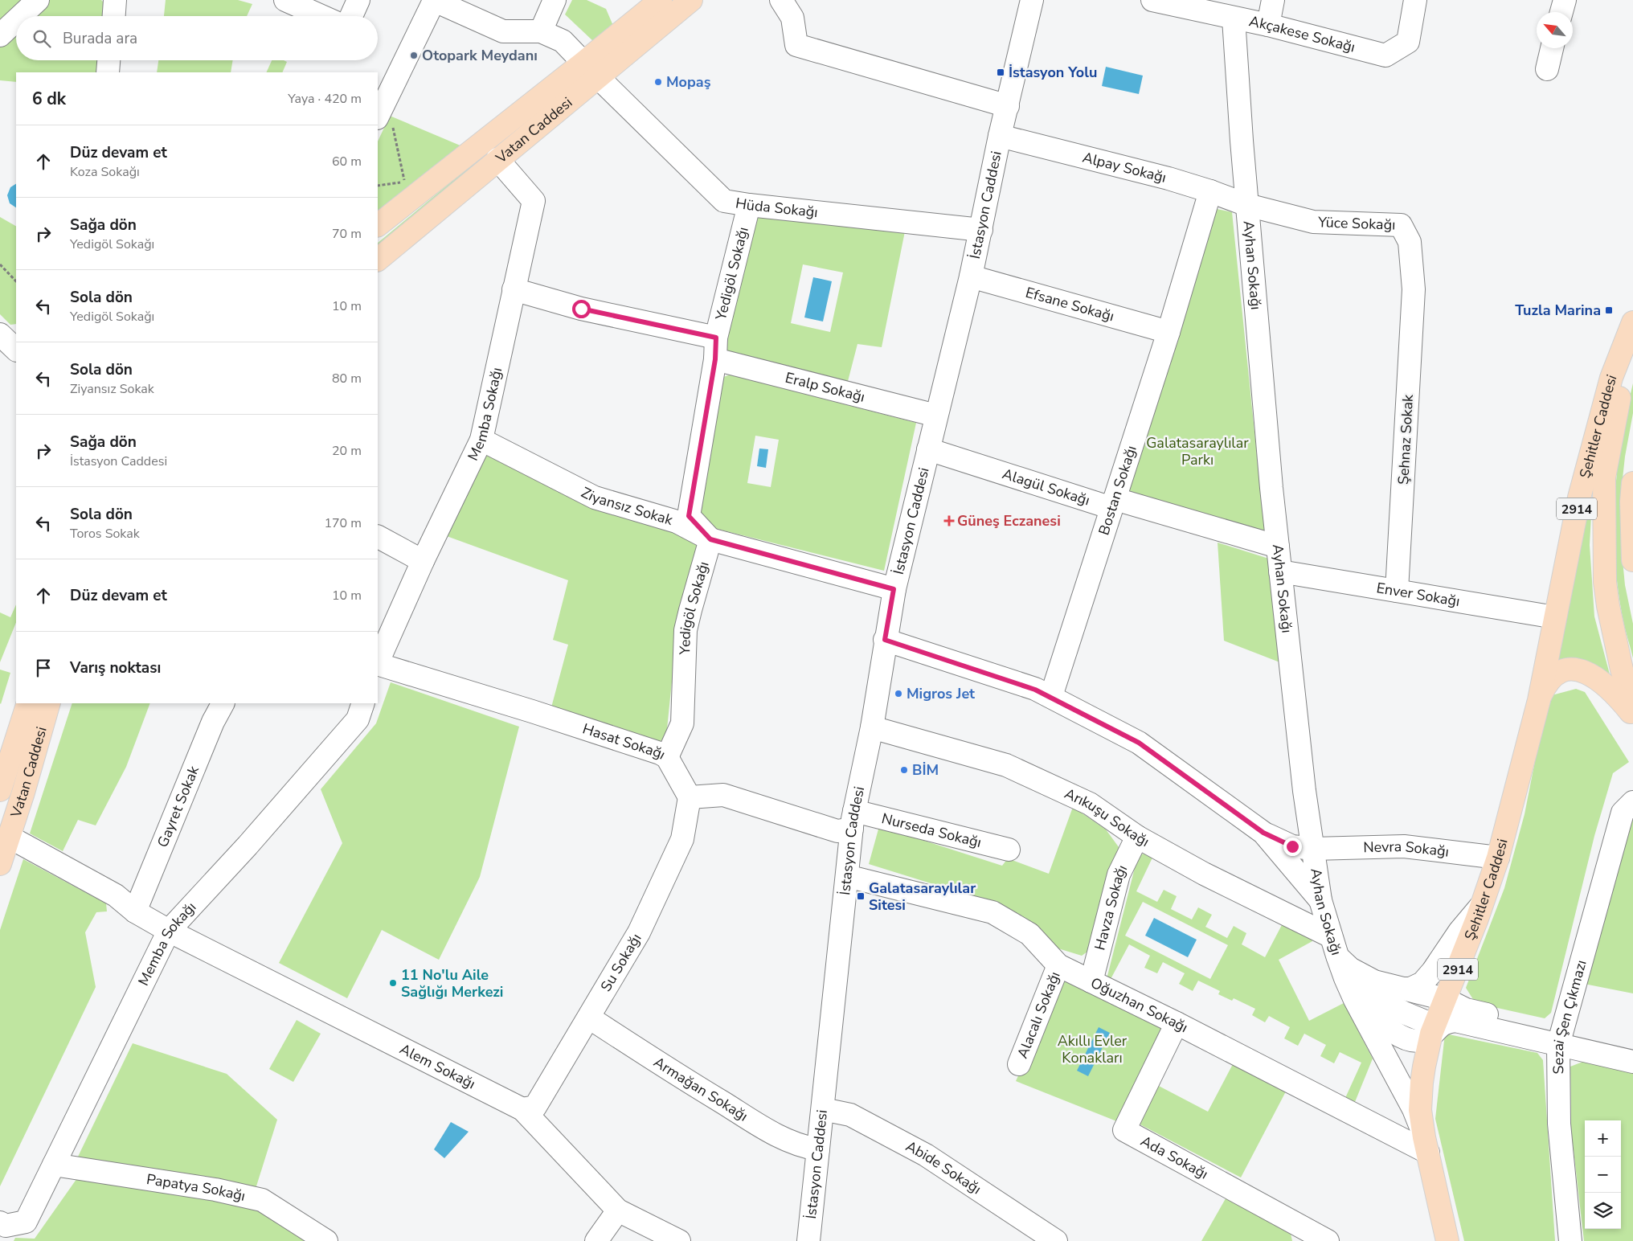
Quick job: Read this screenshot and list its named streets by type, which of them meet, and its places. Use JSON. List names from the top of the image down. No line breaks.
{"streets":{"main road":["Vatan Caddesi","Şehitler Caddesi","2914"],"street":["Akçakese Sokağı","Alpay Sokağı","İstasyon Caddesi","Hüda Sokağı","Yüce Sokağı","Ayhan Sokağı","Yedigöl Sokağı","Efsane Sokağı","Eralp Sokağı","Memba Sokağı","Şehnaz Sokak","Alagül Sokağı","Bostan Sokağı","Ziyansız Sokak","Enver Sokağı","Hasat Sokağı","Gayret Sokak","Arıkuşu Sokağı","Nurseda Sokağı","Nevra Sokağı","Havza Sokağı","Su Sokağı","Oğuzhan Sokağı","Alacalı Sokağı","Sezai Şen Çıkmazı","Alem Sokağı","Armağan Sokağı","Ada Sokağı","Abide Sokağı","Papatya Sokağı"]},"crossings":[["Akçakese Sokağı","Ayhan Sokağı"],["Vatan Caddesi","Hüda Sokağı"],["Vatan Caddesi","Memba Sokağı"],["Vatan Caddesi","Alem Sokağı"],["Alpay Sokağı","İstasyon Caddesi"],["Alpay Sokağı","Yüce Sokağı"],["Alpay Sokağı","Ayhan Sokağı"],["Alpay Sokağı","Bostan Sokağı"],["İstasyon Caddesi","Hüda Sokağı"],["İstasyon Caddesi","Efsane Sokağı"],["İstasyon Caddesi","Eralp Sokağı"],["İstasyon Caddesi","Alagül Sokağı"],["İstasyon Caddesi","Ziyansız Sokak"],["İstasyon Caddesi","Arıkuşu Sokağı"],["İstasyon Caddesi","Nurseda Sokağı"],["İstasyon Caddesi","Oğuzhan Sokağı"],["İstasyon Caddesi","Armağan Sokağı"],["İstasyon Caddesi","Abide Sokağı"],["Hüda Sokağı","Yedigöl Sokağı"],["Yüce Sokağı","Ayhan Sokağı"],["Yüce Sokağı","Şehnaz Sokak"],["Ayhan Sokağı","Şehitler Caddesi"],["Ayhan Sokağı","Enver Sokağı"],["Ayhan Sokağı","Arıkuşu Sokağı"],["Ayhan Sokağı","Nevra Sokağı"],["Ayhan Sokağı","Oğuzhan Sokağı"],["Yedigöl Sokağı","Eralp Sokağı"],["Yedigöl Sokağı","Ziyansız Sokak"],["Yedigöl Sokağı","Hasat Sokağı"],["Efsane Sokağı","Bostan Sokağı"],["Memba Sokağı","Ziyansız Sokak"],["Memba Sokağı","Alem Sokağı"],["Memba Sokağı","Papatya Sokağı"],["Şehitler Caddesi","Enver Sokağı"],["Şehitler Caddesi","Arıkuşu Sokağı"],["Şehitler Caddesi","Nevra Sokağı"],["Şehitler Caddesi","Oğuzhan Sokağı"],["Şehnaz Sokak","Enver Sokağı"],["Alagül Sokağı","Bostan Sokağı"],["Hasat Sokağı","Su Sokağı"],["Gayret Sokak","Alem Sokağı"],["Arıkuşu Sokağı","Havza Sokağı"],["Arıkuşu Sokağı","Sezai Şen Çıkmazı"],["Havza Sokağı","Oğuzhan Sokağı"],["Su Sokağı","Alem Sokağı"],["Su Sokağı","Armağan Sokağı"],["Oğuzhan Sokağı","Alacalı Sokağı"],["Oğuzhan Sokağı","Ada Sokağı"]],"parks":["Galatasaraylılar Parkı","Akıllı Evler Konakları"],"places":{"other":["Otopark Meydanı","Mopaş","Migros Jet","BİM","11 No'lu Aile Sağlığı Merkezi"],"transit":["İstasyon Yolu","Tuzla Marina","Galatasaraylılar Sitesi"],"health":["Güneş Eczanesi"]},"north":"top left","page":{"search":"Burada ara","heading":["6 dk","Yaya · 420 m"],"list":[["Düz devam et","Koza Sokağı","60 m"],["Sağa dön","Yedigöl Sokağı","70 m"],["Sola dön","Yedigöl Sokağı","10 m"],["Sola dön","Ziyansız Sokak","80 m"],["Sağa dön","İstasyon Caddesi","20 m"],["Sola dön","Toros Sokak","170 m"],["Düz devam et","10 m"],"Varış noktası"],"map_buttons":["+","−"]}}
